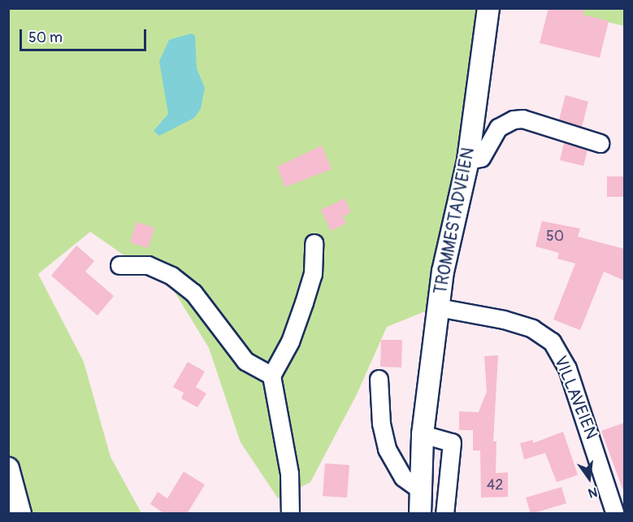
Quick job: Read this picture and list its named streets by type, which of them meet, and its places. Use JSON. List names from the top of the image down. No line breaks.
{"streets":{"main road":["TROMMESTADVEIEN"],"street":["VILLAVEIEN"]},"crossings":[["TROMMESTADVEIEN","VILLAVEIEN"]],"house_numbers":["50","42"],"scale_bar":"50 m","north":"bottom"}
